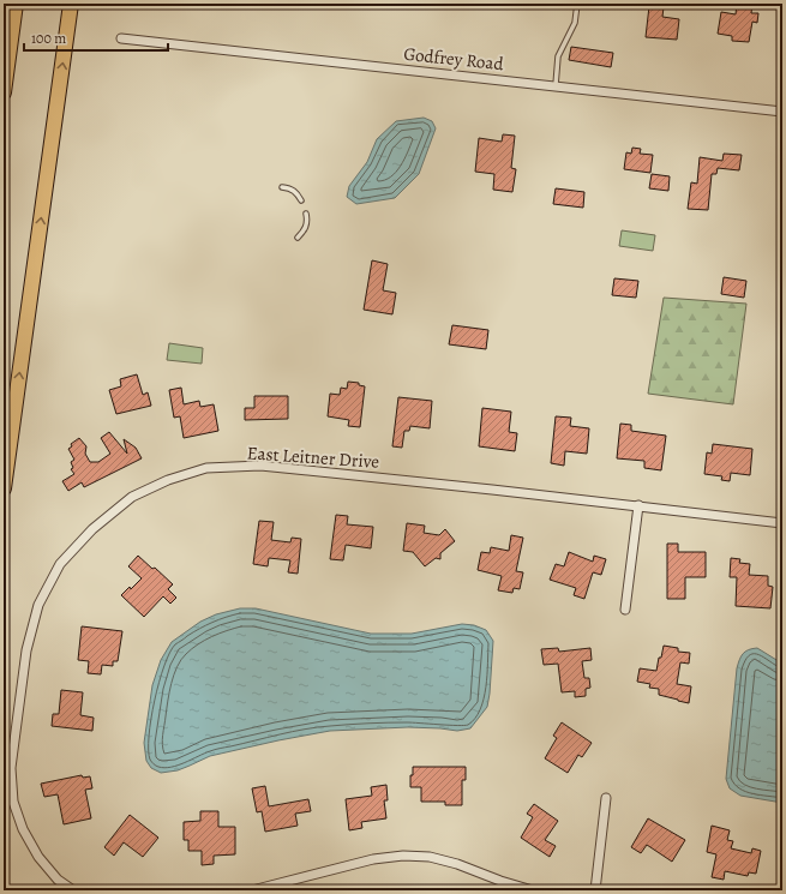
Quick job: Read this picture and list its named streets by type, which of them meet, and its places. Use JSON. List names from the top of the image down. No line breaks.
{"streets":{"street":["Godfrey Road","East Leitner Drive"]},"scale_bar":"100 m"}
